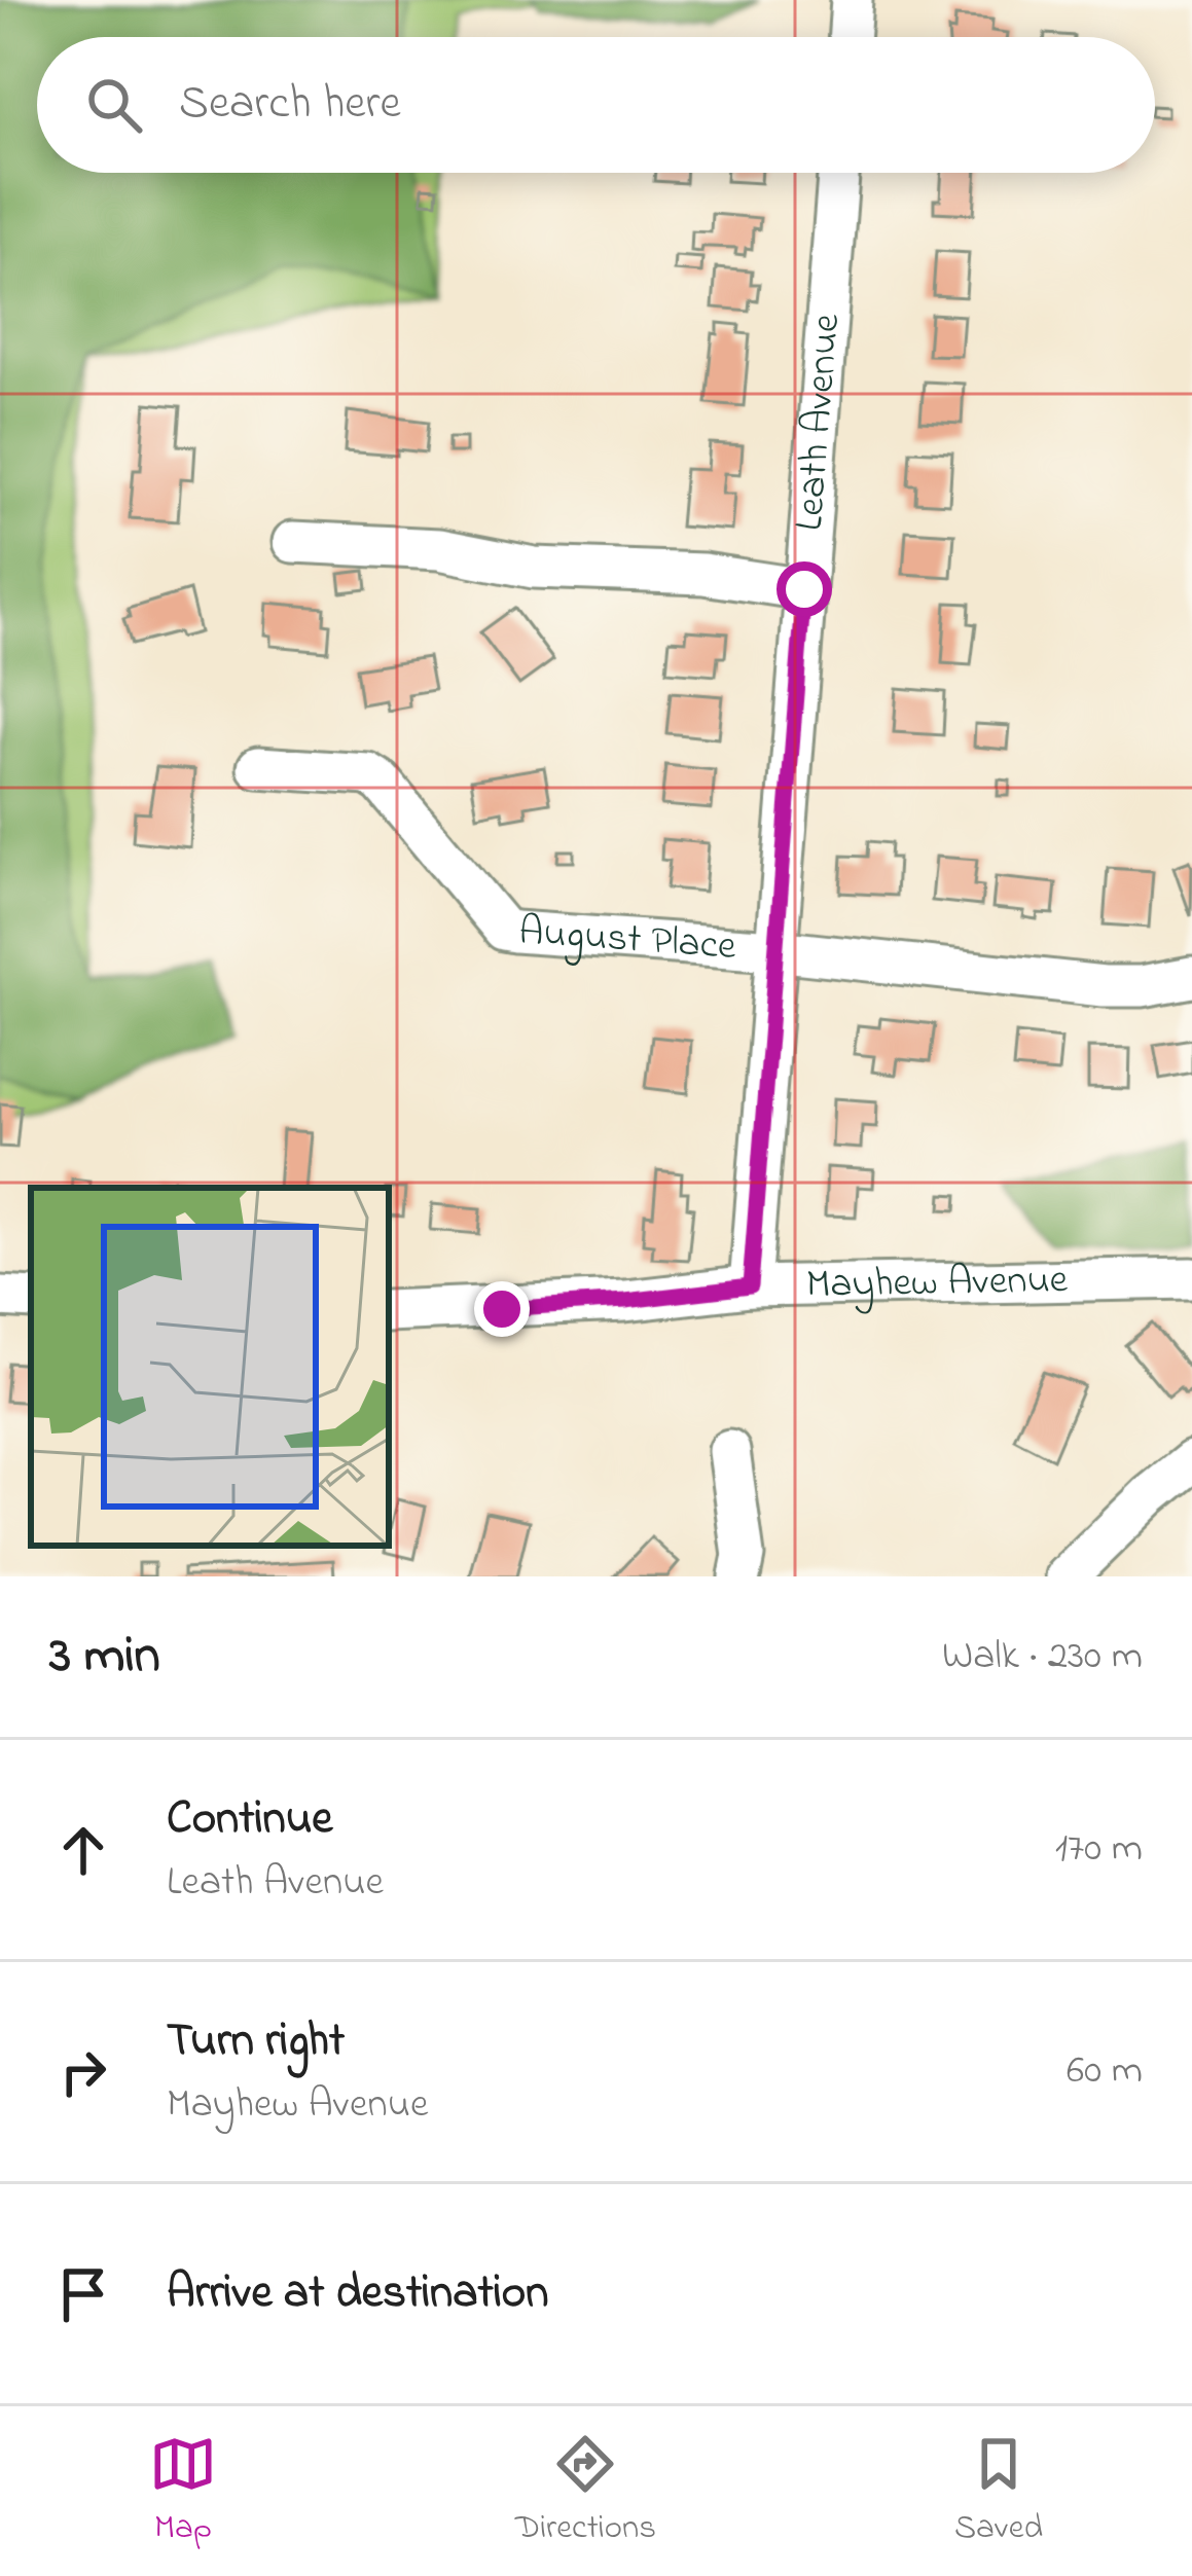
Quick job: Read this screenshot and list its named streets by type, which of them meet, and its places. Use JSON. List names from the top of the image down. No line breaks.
{"streets":{"street":["Leath Avenue","August Place","Mayhew Avenue"]},"crossings":[["Leath Avenue","August Place"],["Leath Avenue","Mayhew Avenue"]],"page":{"search":"Search here","heading":["3 min","Walk · 230 m"],"list":[["Continue","Leath Avenue","170 m"],["Turn right","Mayhew Avenue","60 m"],"Arrive at destination"],"nav":["Map","Directions","Saved"]}}
